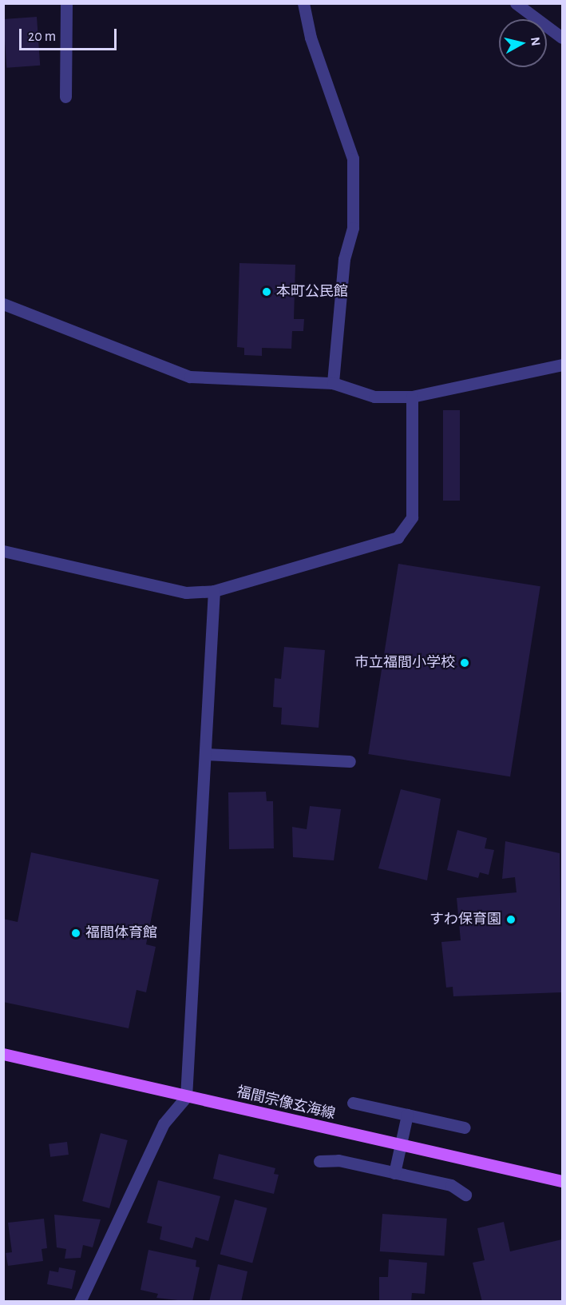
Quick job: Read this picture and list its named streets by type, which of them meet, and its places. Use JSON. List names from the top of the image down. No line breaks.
{"streets":{"main road":["福間宗像玄海線"]},"places":["本町公民館","市立福間小学校","すわ保育園","福間体育館"],"scale_bar":"20 m","north":"right"}
